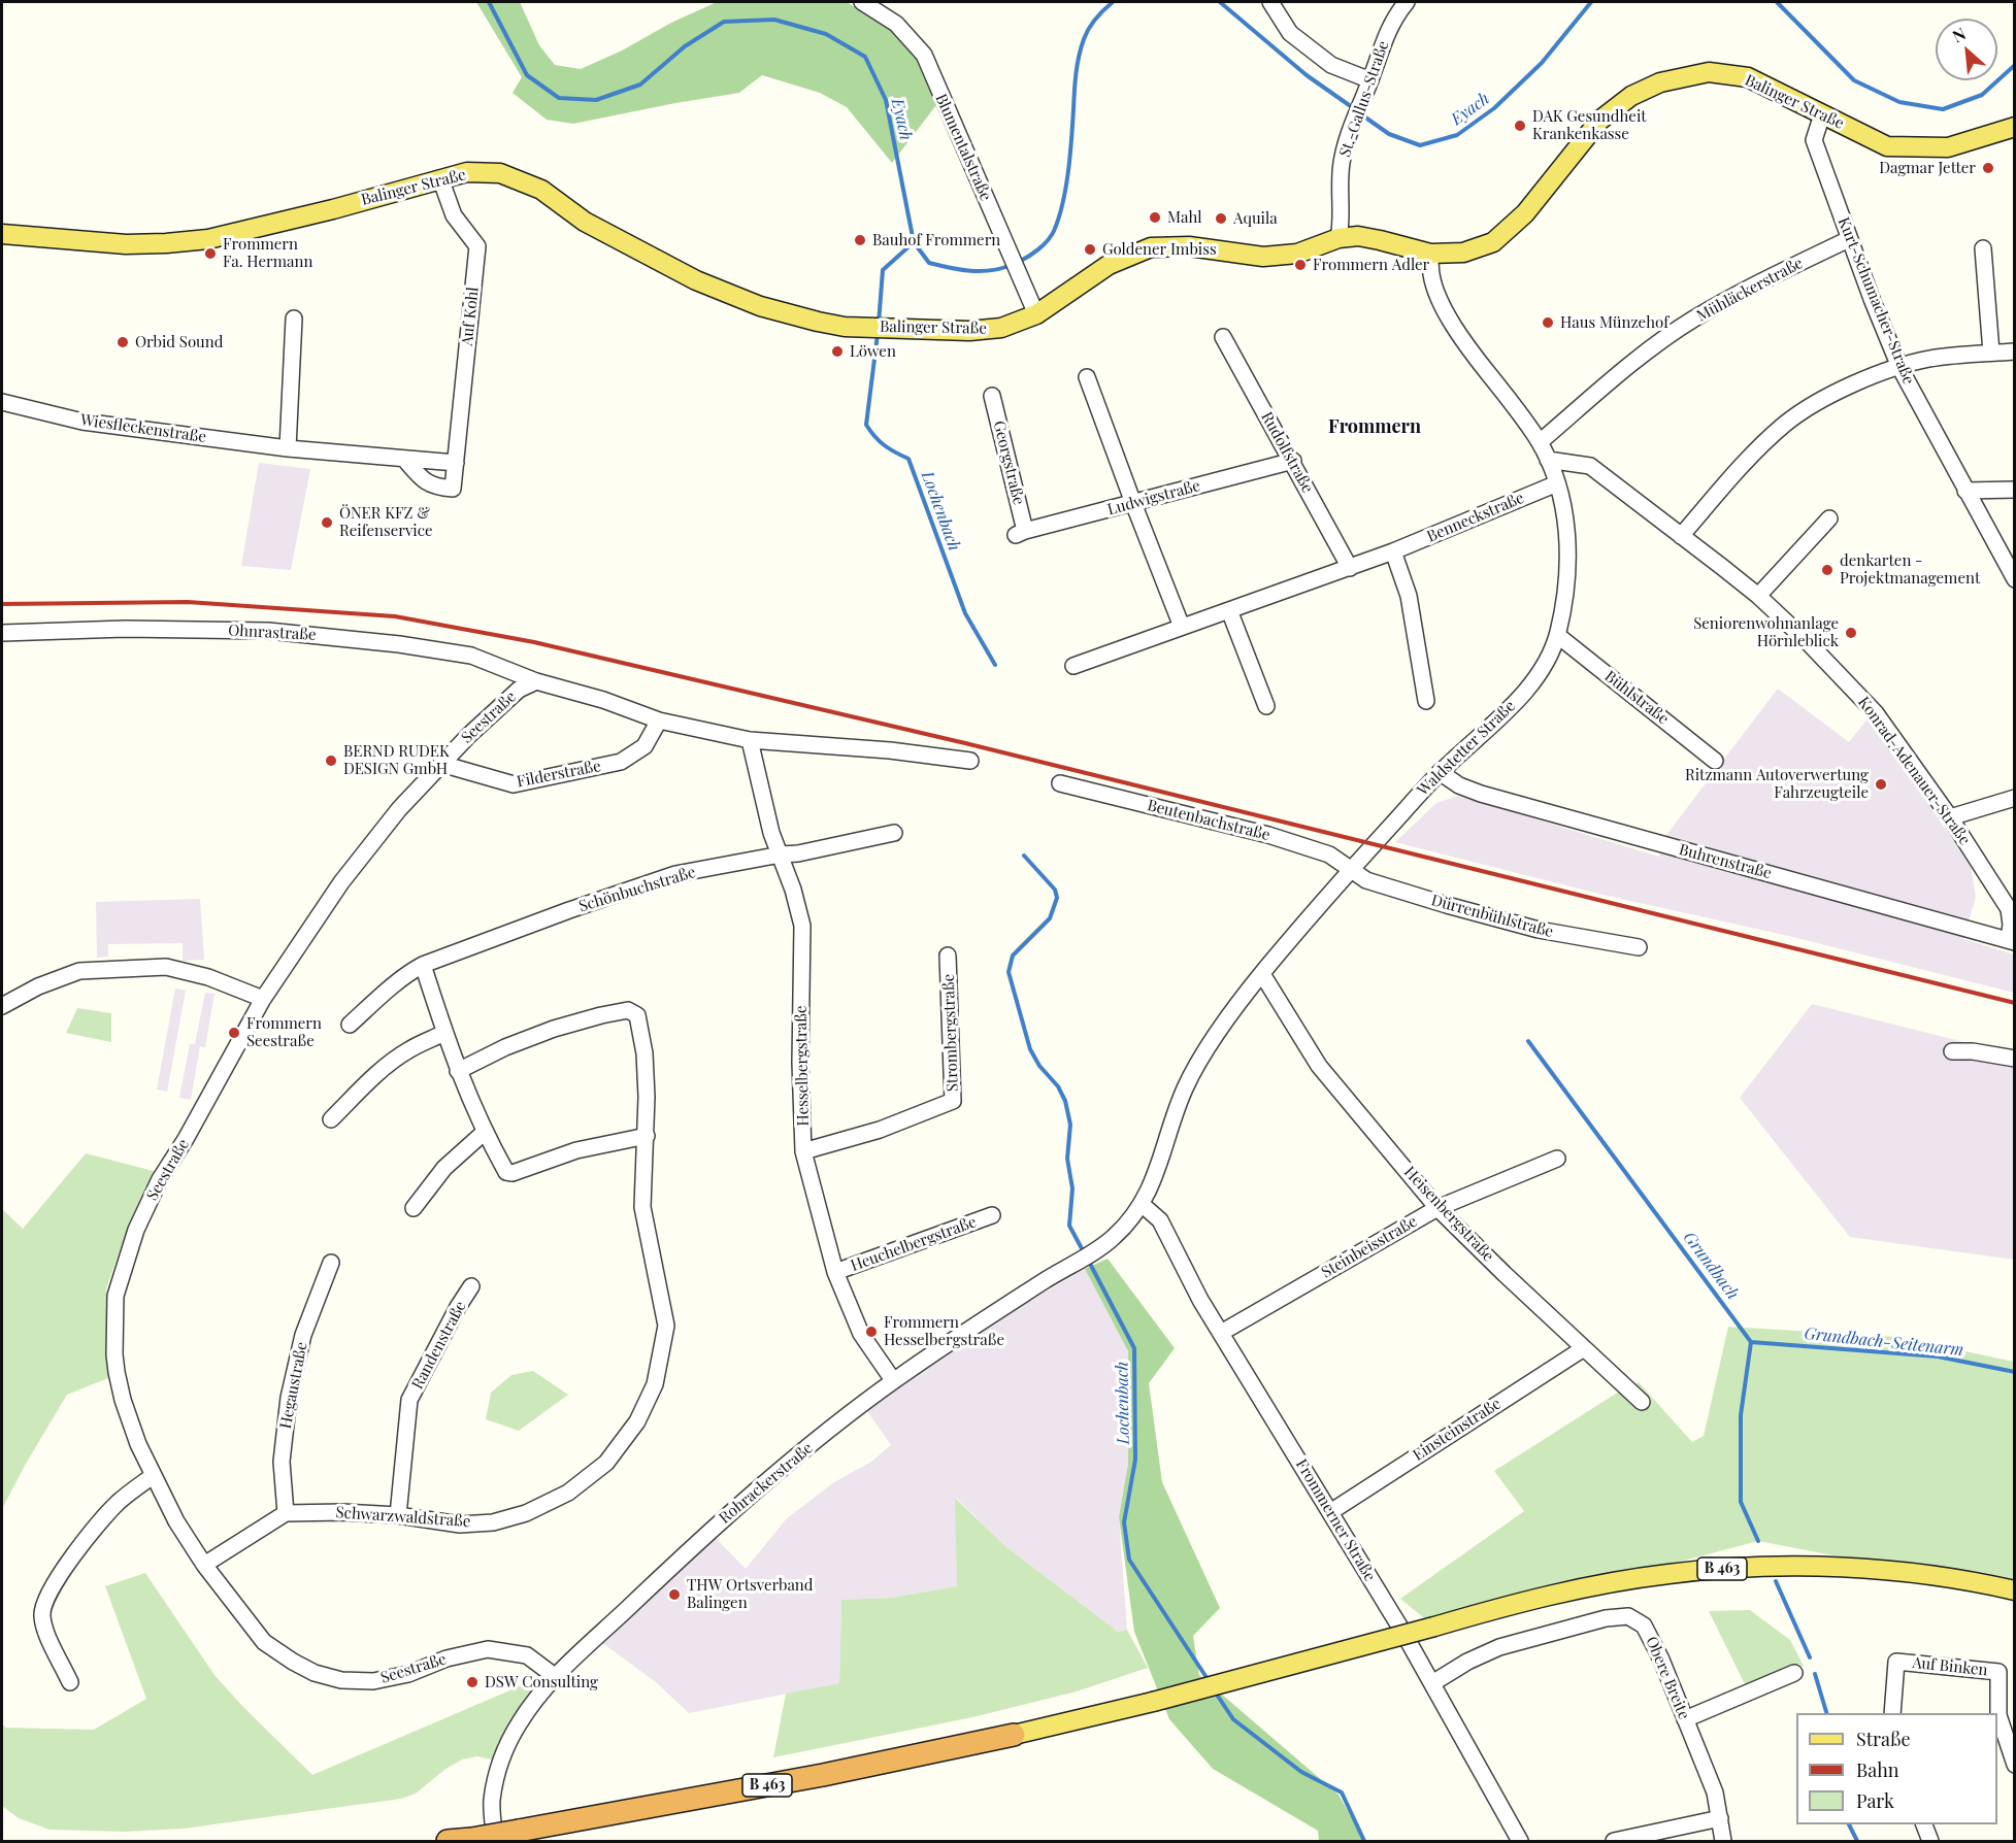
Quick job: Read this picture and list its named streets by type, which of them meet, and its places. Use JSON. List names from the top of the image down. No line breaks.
{"streets":{"highway":["B 463"],"main road":["Balinger Straße"],"street":["St.-Gallus-Straße","Blumentalstraße","Mühläckerstraße","Kurt-Schumacher-Straße","Auf Kohl","Wiesfleckenstraße","Rudolfstraße","Georgstraße","Ludwigstraße","Benneckstraße","Ohnrastraße","Bühlstraße","Seestraße","Waldstetter Straße","Konrad-Adenauer-Straße","Filderstraße","Beutenbachstraße","Buhrenstraße","Schönbuchstraße","Dürrenbühlstraße","Strombergstraße","Hesselbergstraße","Heisenbergstraße","Heuchelbergstraße","Steinbeisstraße","Randenstraße","Hegaustraße","Einsteinstraße","Rohrackerstraße","Schwarzwaldstraße","Frommerner Straße","Auf Binken","Obere Breite"]},"crossings":[["St.-Gallus-Straße","Balinger Straße"],["Balinger Straße","Blumentalstraße"],["Balinger Straße","Kurt-Schumacher-Straße"],["Balinger Straße","Auf Kohl"],["Balinger Straße","Waldstetter Straße"],["Mühläckerstraße","Kurt-Schumacher-Straße"],["Mühläckerstraße","Waldstetter Straße"],["Auf Kohl","Wiesfleckenstraße"],["Rudolfstraße","Ludwigstraße"],["Rudolfstraße","Benneckstraße"],["Georgstraße","Ludwigstraße"],["Benneckstraße","Waldstetter Straße"],["Ohnrastraße","Seestraße"],["Bühlstraße","Waldstetter Straße"],["Seestraße","Filderstraße"],["Seestraße","Rohrackerstraße"],["Waldstetter Straße","Konrad-Adenauer-Straße"],["Waldstetter Straße","Beutenbachstraße"],["Waldstetter Straße","Buhrenstraße"],["Waldstetter Straße","Dürrenbühlstraße"],["Waldstetter Straße","Heisenbergstraße"],["Waldstetter Straße","Rohrackerstraße"],["Waldstetter Straße","Frommerner Straße"],["Konrad-Adenauer-Straße","Buhrenstraße"],["Beutenbachstraße","Dürrenbühlstraße"],["Schönbuchstraße","Hesselbergstraße"],["Strombergstraße","Hesselbergstraße"],["Hesselbergstraße","Heuchelbergstraße"],["Hesselbergstraße","Rohrackerstraße"],["Heisenbergstraße","Steinbeisstraße"],["Heisenbergstraße","Einsteinstraße"],["Steinbeisstraße","Frommerner Straße"],["Randenstraße","Schwarzwaldstraße"],["Hegaustraße","Schwarzwaldstraße"],["Einsteinstraße","Frommerner Straße"],["Rohrackerstraße","Frommerner Straße"],["Frommerner Straße","Obere Breite"]],"districts":["Frommern"],"water":["Eyach","Lochenbach","Grundbach","Grundbach-Seitenarm"],"places":["DAK Gesundheit Krankenkasse","Dagmar Jetter","Mahl","Aquila","Bauhof Frommern","Goldener Imbiss","Frommern Fa. Hermann","Frommern Adler","Haus Münzehof","Orbid Sound","Löwen","ÖNER KFZ & Reifenservice","denkarten - Projektmanagement","Seniorenwohnanlage Hörnleblick","BERND RUDEK DESIGN GmbH","Ritzmann Autoverwertung Fahrzeugteile","Frommern Seestraße","Frommern Hesselbergstraße","THW Ortsverband Balingen","DSW Consulting"],"legend":["Straße","Bahn","Park"],"north":"top left"}
